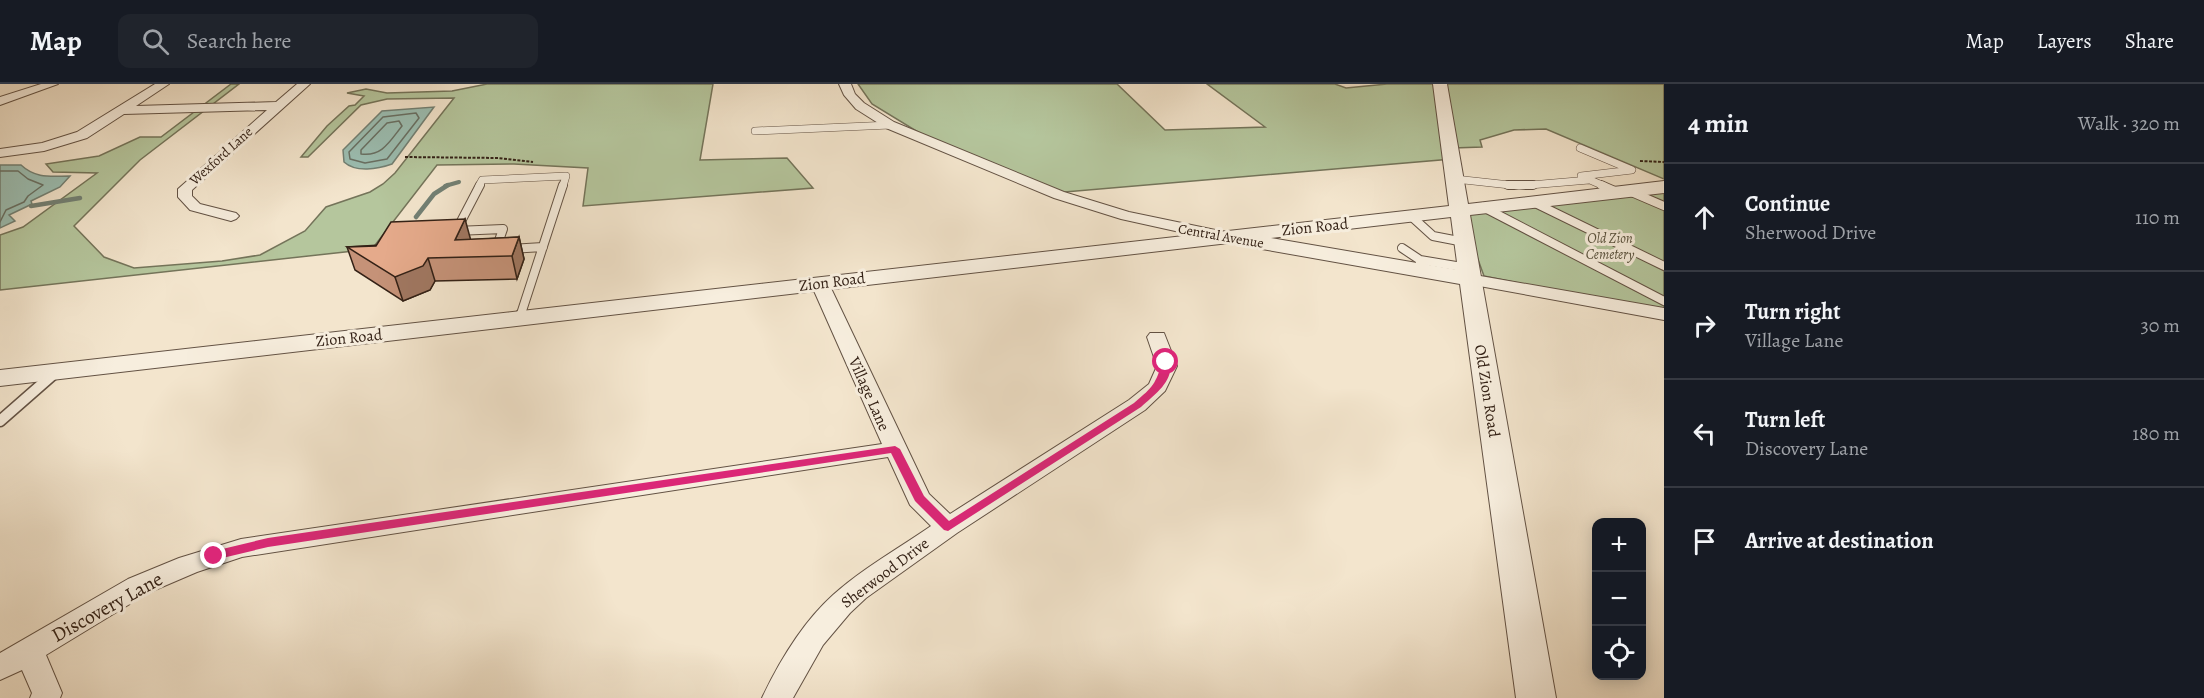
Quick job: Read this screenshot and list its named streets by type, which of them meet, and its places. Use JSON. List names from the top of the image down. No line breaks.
{"streets":{"street":["Wexford Lane","Zion Road","Central Avenue","Old Zion Road","Village Lane","Sherwood Drive","Discovery Lane"]},"crossings":[["Zion Road","Central Avenue"],["Zion Road","Old Zion Road"],["Zion Road","Village Lane"],["Central Avenue","Old Zion Road"],["Village Lane","Sherwood Drive"],["Village Lane","Discovery Lane"]],"parks":["Old Zion Cemetery"],"page":{"header":"Map","search":"Search here","nav":["Map","Layers","Share"],"heading":["4 min","Walk · 320 m"],"list":[["Continue","Sherwood Drive","110 m"],["Turn right","Village Lane","30 m"],["Turn left","Discovery Lane","180 m"],"Arrive at destination"],"map_buttons":["+","−"]}}
